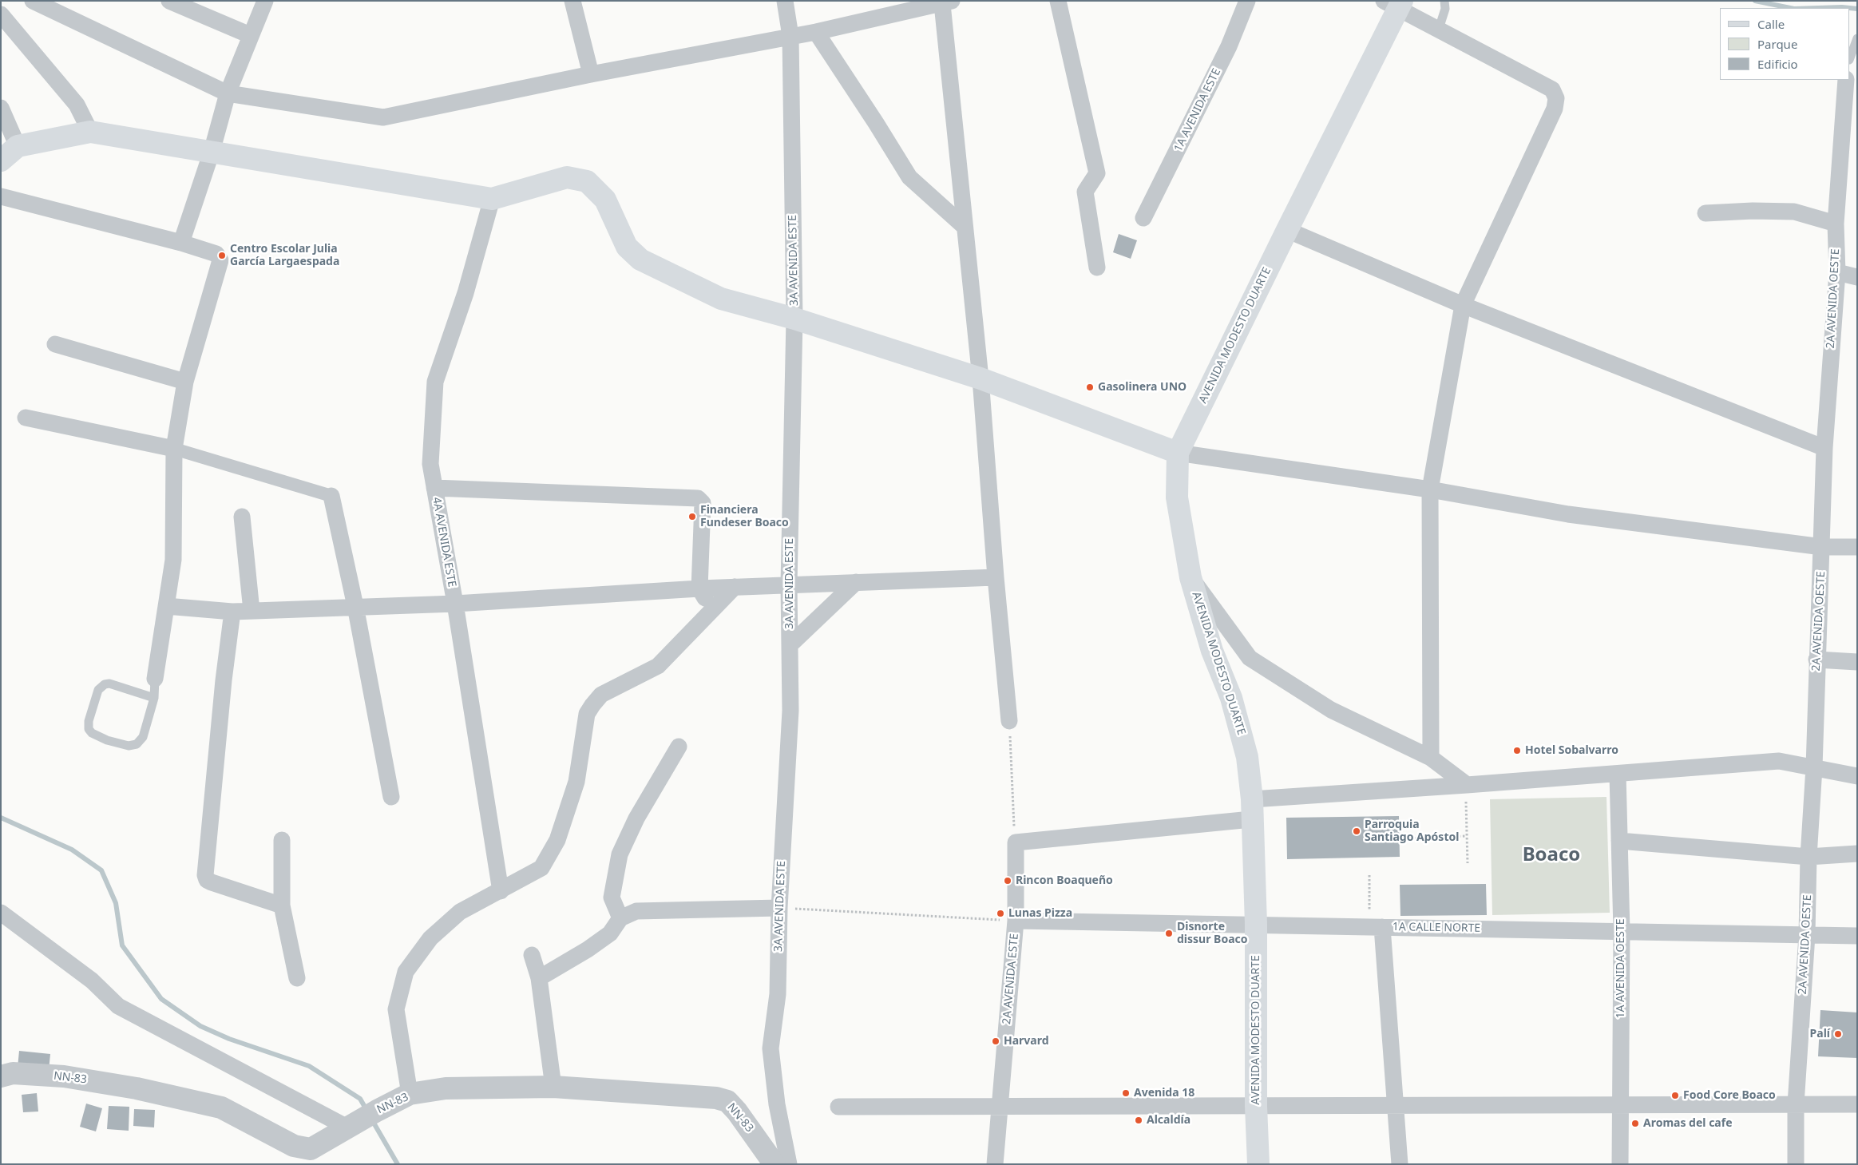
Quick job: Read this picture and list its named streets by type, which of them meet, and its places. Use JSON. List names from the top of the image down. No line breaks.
{"streets":{"main road":["AVENIDA MODESTO DUARTE"],"street":["1A AVENIDA ESTE","3A AVENIDA ESTE","2A AVENIDA OESTE","4A AVENIDA ESTE","1A CALLE NORTE","1A AVENIDA OESTE","2A AVENIDA ESTE","NN-83"]},"crossings":[["2A AVENIDA OESTE","1A CALLE NORTE"],["AVENIDA MODESTO DUARTE","1A CALLE NORTE"],["1A CALLE NORTE","1A AVENIDA OESTE"],["1A CALLE NORTE","2A AVENIDA ESTE"]],"districts":["Boaco"],"places":["Centro Escolar Julia García Largaespada","Gasolinera UNO","Financiera Fundeser Boaco","Hotel Sobalvarro","Parroquia Santiago Apóstol","Rincon Boaqueño","Lunas Pizza","Disnorte dissur Boaco","Palí","Harvard","Avenida 18","Food Core Boaco","Alcaldía","Aromas del cafe"],"legend":["Calle","Parque","Edificio"]}
